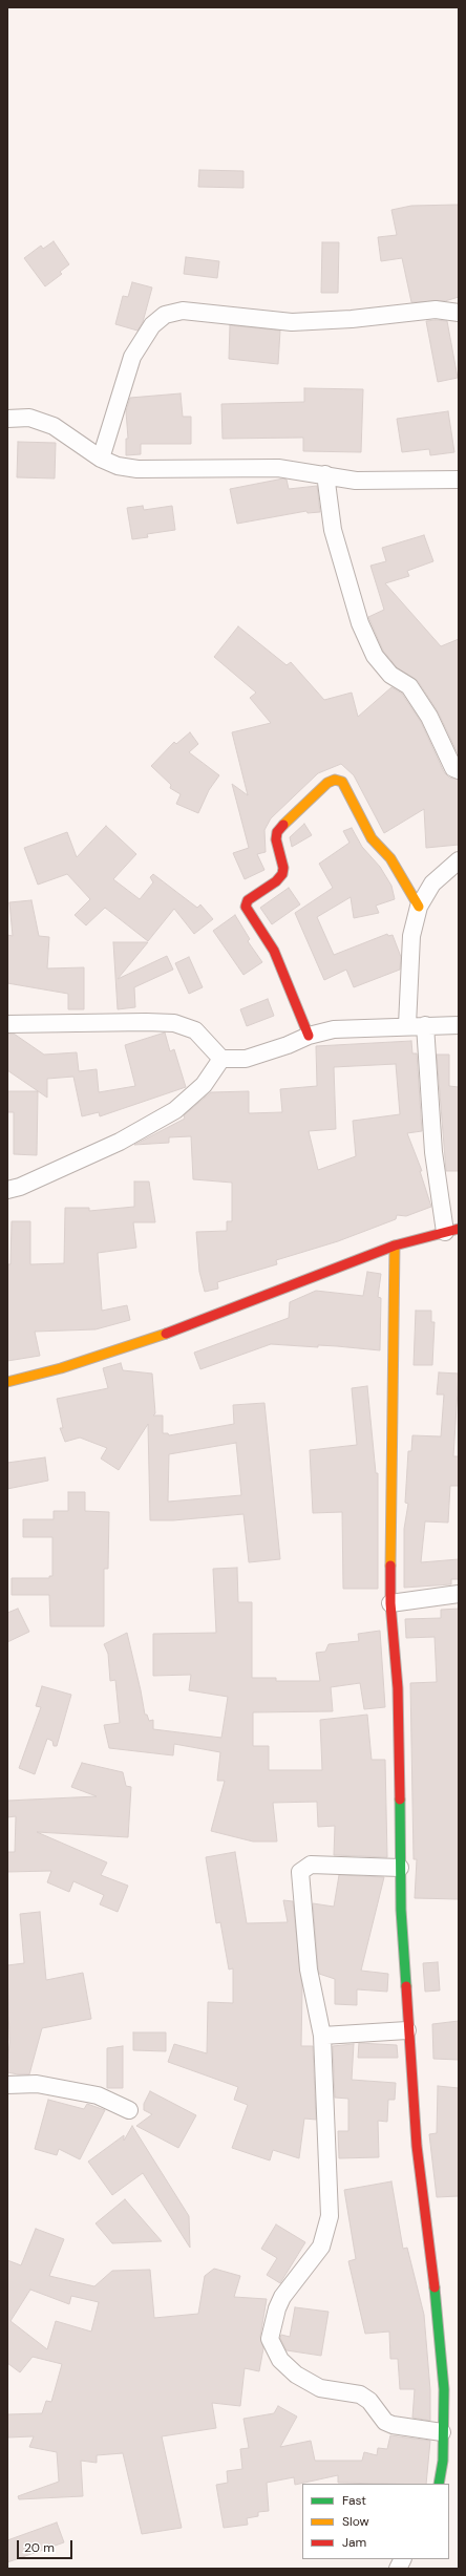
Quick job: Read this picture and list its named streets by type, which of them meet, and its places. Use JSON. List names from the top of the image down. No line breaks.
{"legend":["Fast","Slow","Jam"],"scale_bar":"20 m"}
